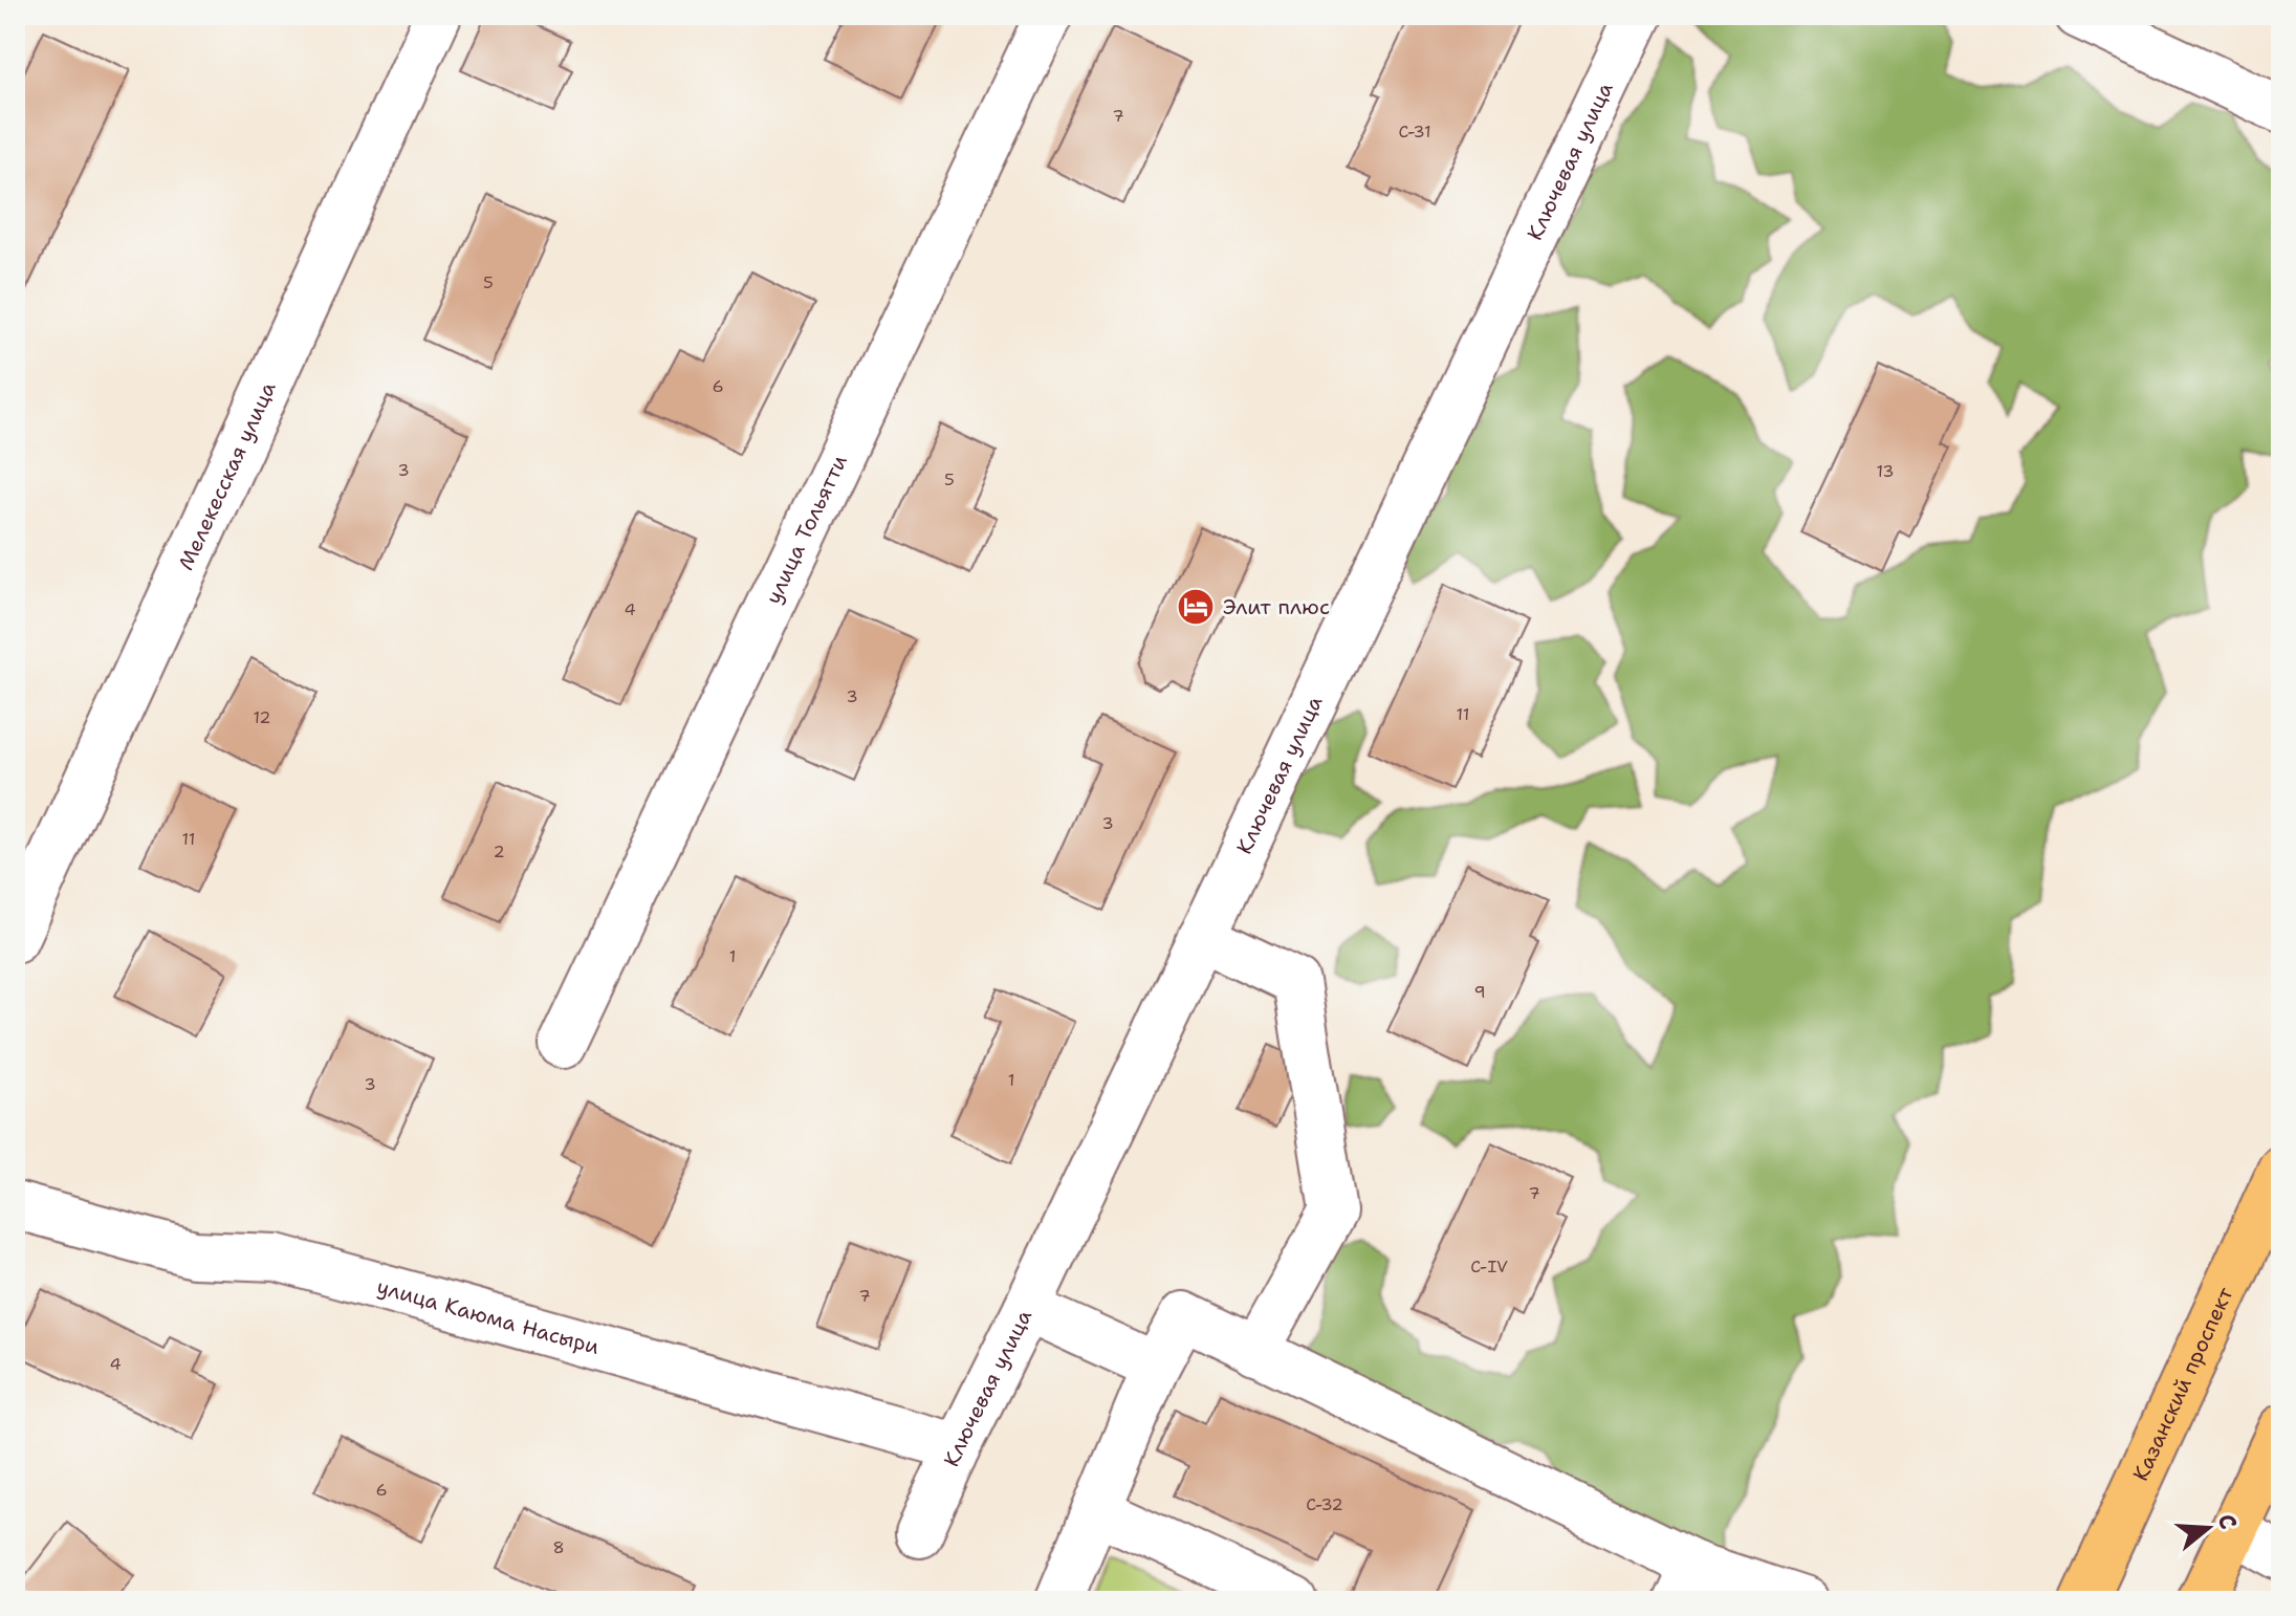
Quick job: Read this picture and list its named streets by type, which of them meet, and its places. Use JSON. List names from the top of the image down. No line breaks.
{"streets":{"main road":["Казанский проспект"],"street":["Ключевая улица","Мелекесская улица","улица Тольятти","улица Каюма Насыри"]},"crossings":[["Ключевая улица","улица Каюма Насыри"]],"places":{"hotel":["Элит плюс"]},"house_numbers":["7","С-31","5","6","3","13","5","4","3","11","12","3","11","2","1","9","1","3","7","С-IV","7","4","6","С-32","8"],"north":"right"}
